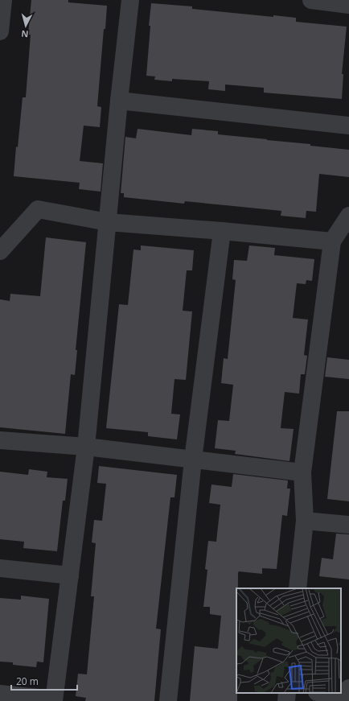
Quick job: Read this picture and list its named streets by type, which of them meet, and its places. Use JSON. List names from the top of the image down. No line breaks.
{"scale_bar":"20 m","north":"bottom"}
